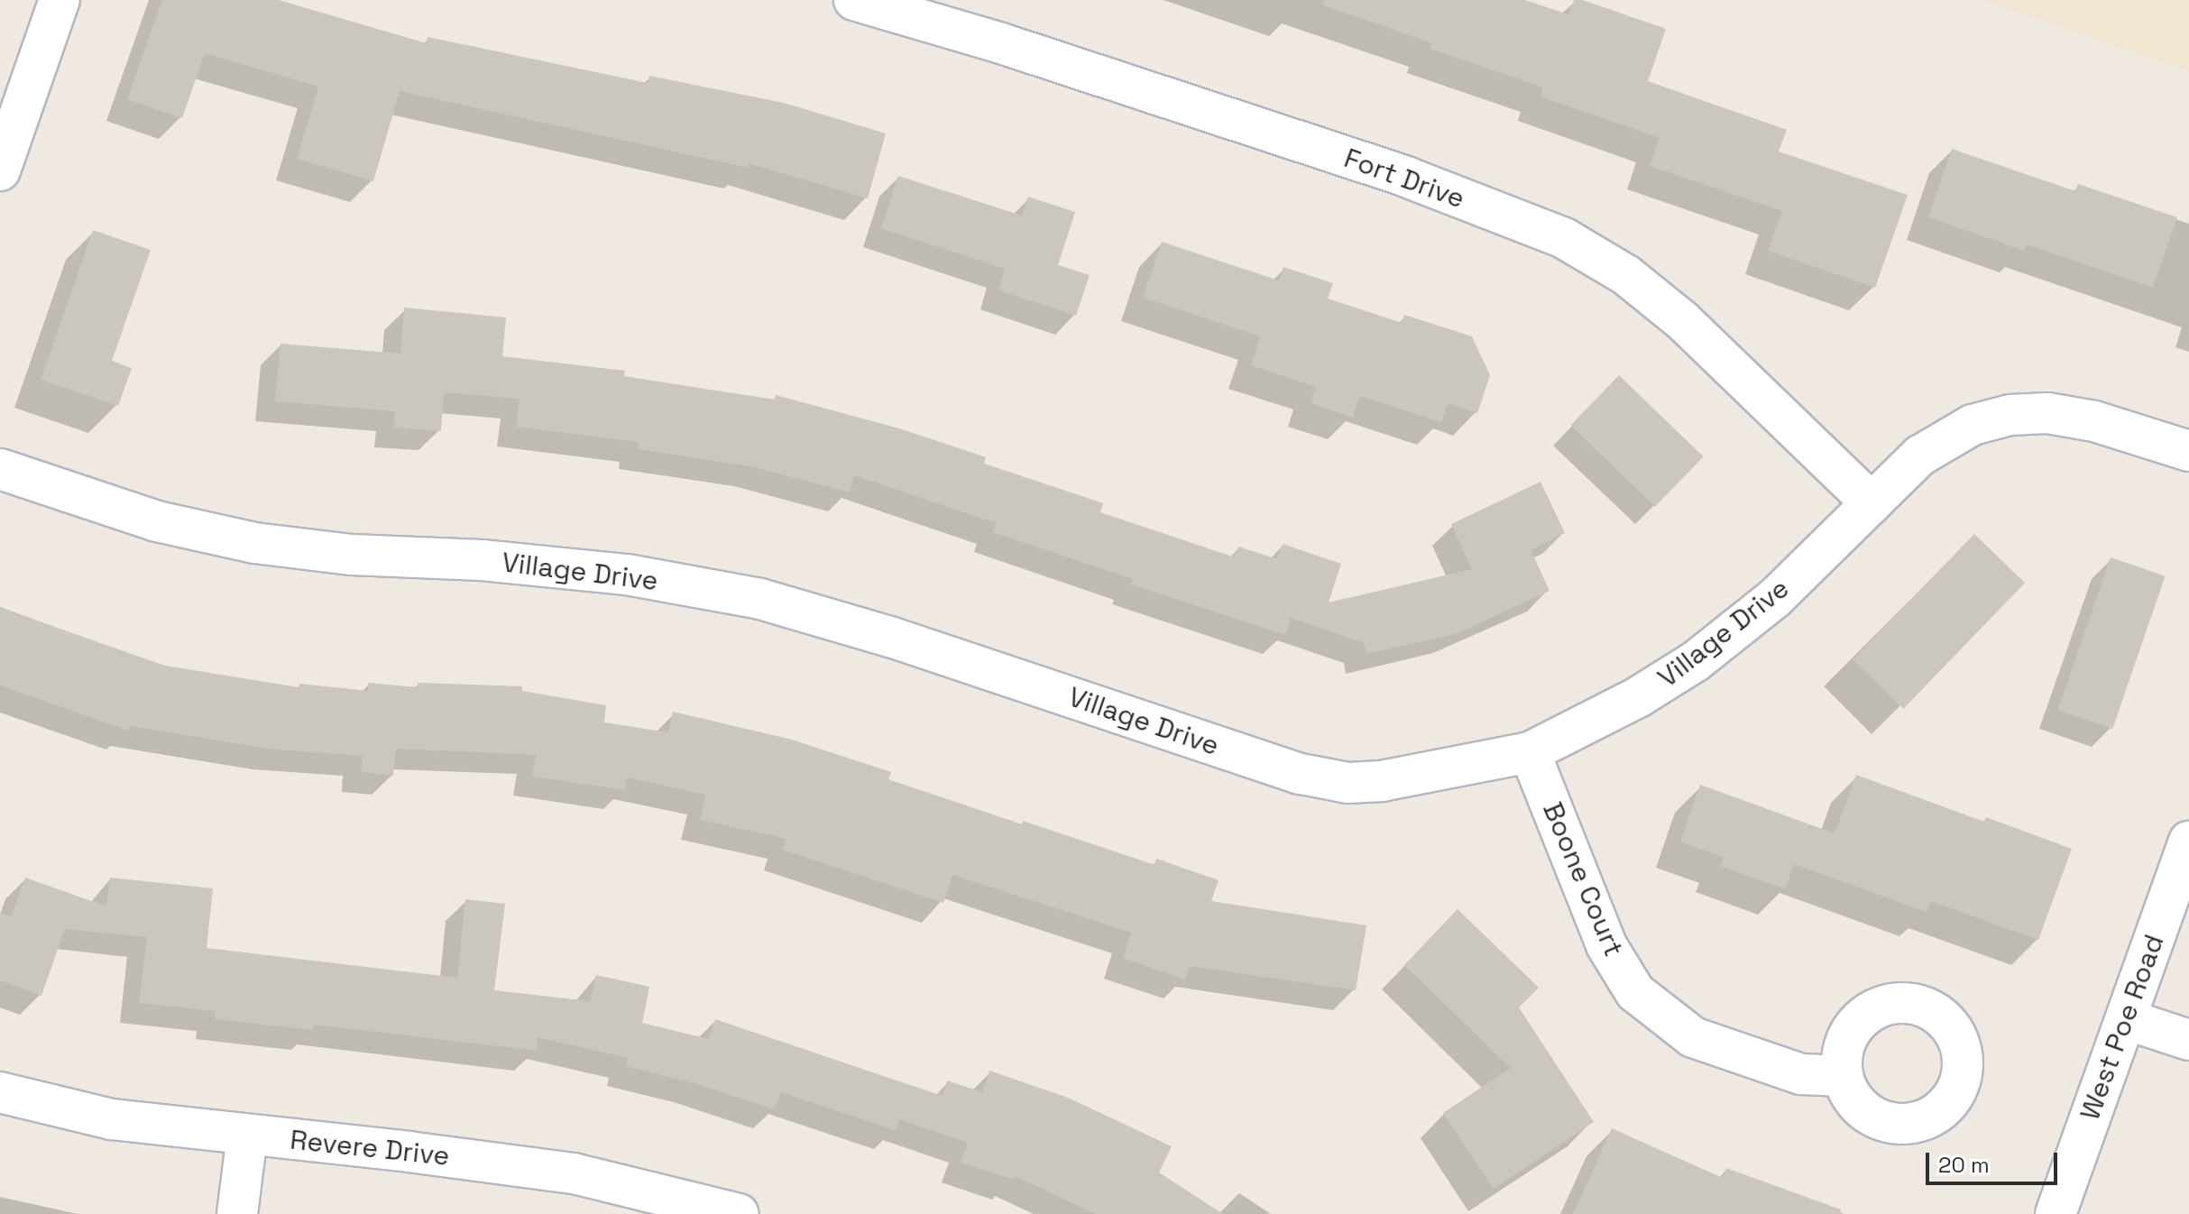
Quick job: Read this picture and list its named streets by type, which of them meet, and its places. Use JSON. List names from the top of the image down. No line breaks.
{"streets":{"street":["Fort Drive","Village Drive","Boone Court","West Poe Road","Revere Drive"]},"crossings":[["Fort Drive","Village Drive"],["Village Drive","Boone Court"]],"scale_bar":"20 m"}
